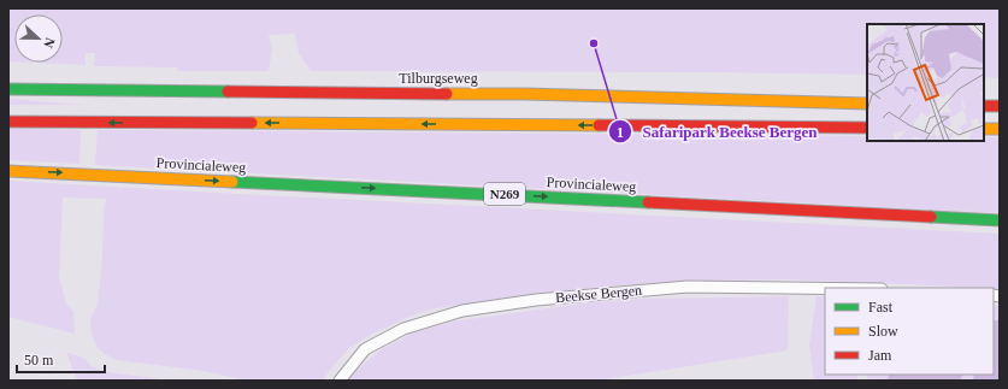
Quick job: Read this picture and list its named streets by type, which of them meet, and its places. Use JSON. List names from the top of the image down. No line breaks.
{"streets":{"main road":["Tilburgseweg","Provincialeweg","N269"],"street":["Beekse Bergen"]},"places":["Safaripark Beekse Bergen"],"legend":["Fast","Slow","Jam"],"scale_bar":"50 m","north":"right"}
